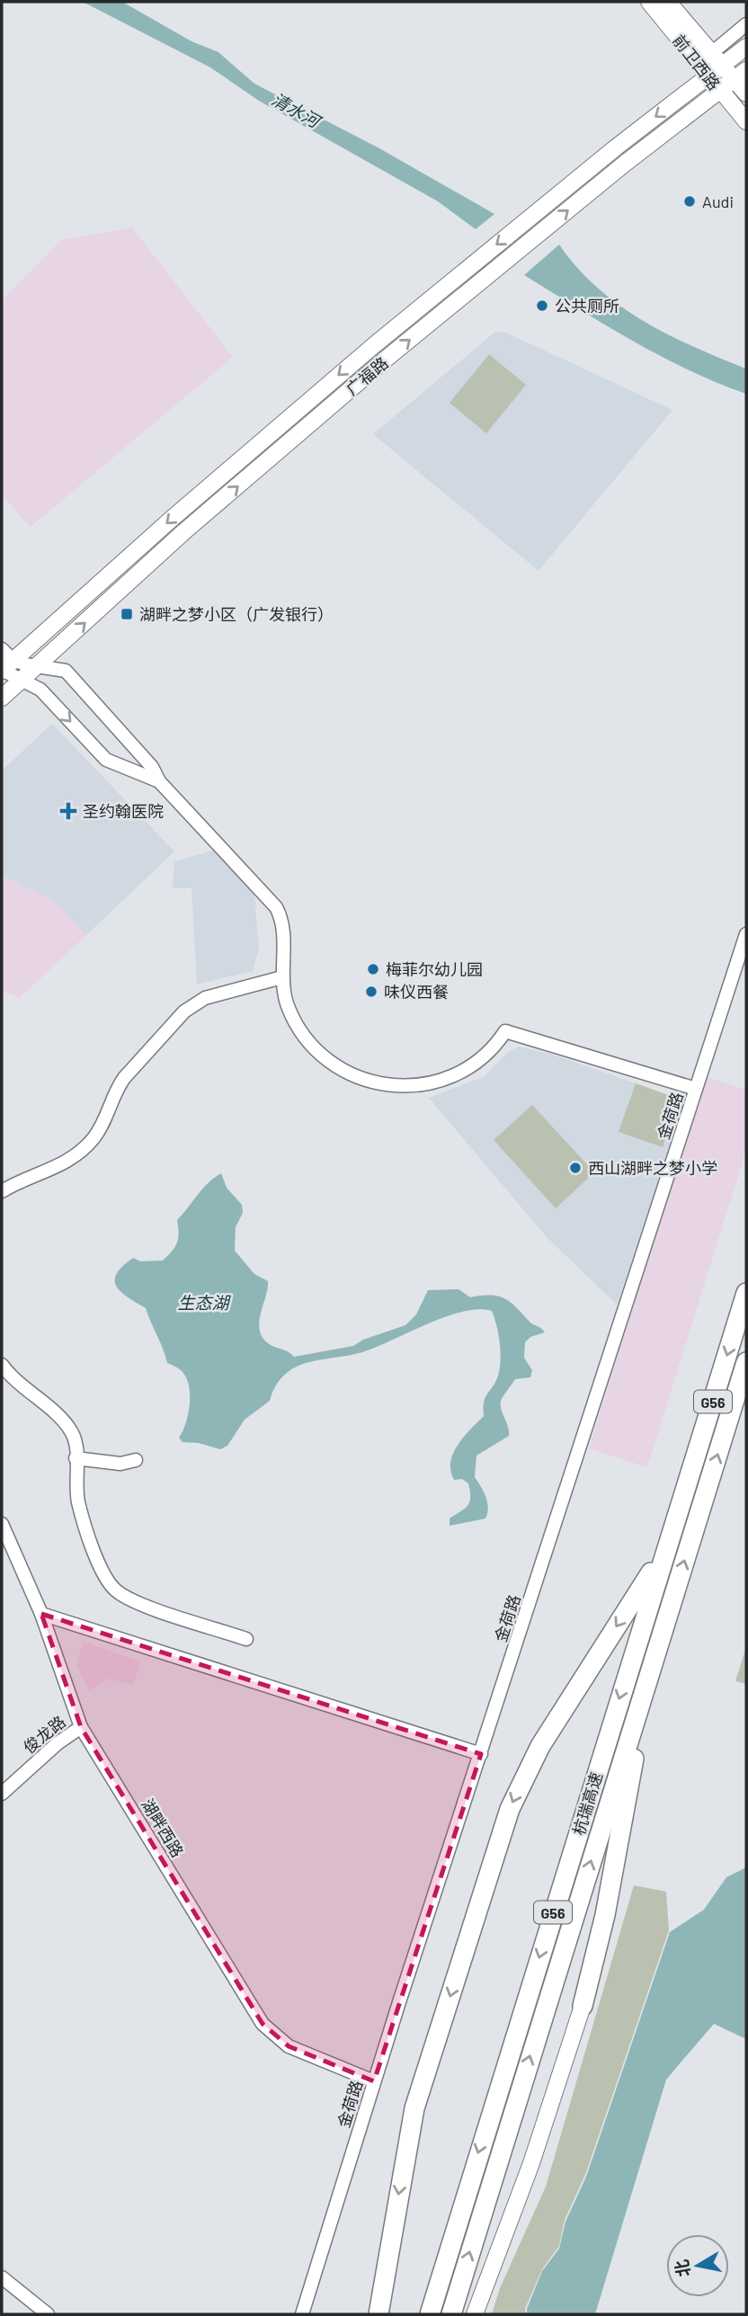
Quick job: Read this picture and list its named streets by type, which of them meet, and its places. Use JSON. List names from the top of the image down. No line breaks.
{"streets":{"highway":["G56","杭瑞高速"],"main road":["前卫西路","广福路"],"street":["金荷路","俊龙路","湖畔西路"]},"crossings":[["前卫西路","广福路"],["金荷路","湖畔西路"],["俊龙路","湖畔西路"]],"water":["清水河","生态湖"],"places":{"other":["Audi","公共厕所","梅菲尔幼儿园","味仪西餐","西山湖畔之梦小学"],"transit":["湖畔之梦小区（广发银行）"],"health":["圣约翰医院"]},"north":"left"}
